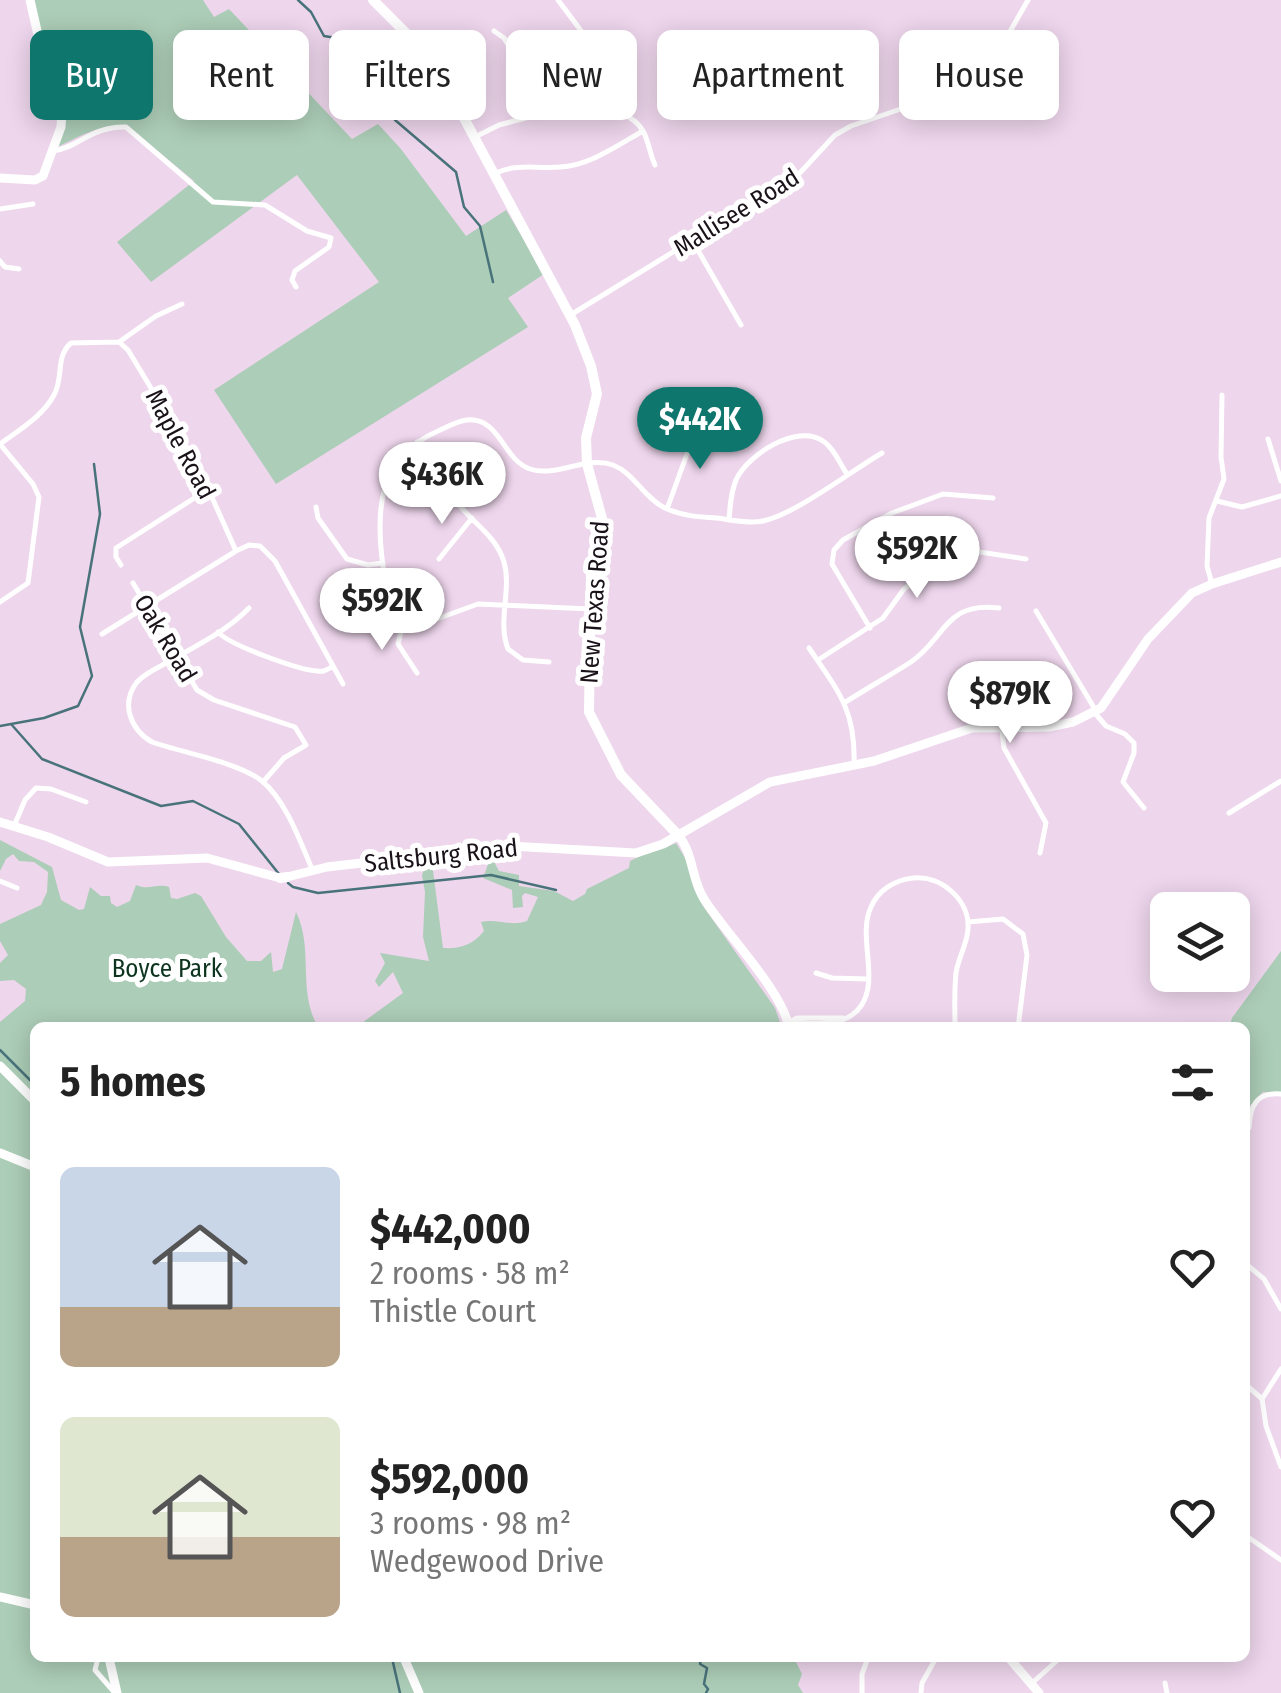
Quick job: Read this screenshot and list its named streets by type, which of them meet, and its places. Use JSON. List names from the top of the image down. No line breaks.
{"streets":{"main road":["New Texas Road","Saltsburg Road"],"street":["Mallisee Road","Maple Road","Oak Road"]},"crossings":[["Mallisee Road","New Texas Road"],["Maple Road","Oak Road"],["New Texas Road","Saltsburg Road"]],"parks":["Boyce Park"],"page":{"chip":["Buy","Rent","Filters","New","Apartment","House"],"price":["$442K","$436K","$592K","$592K","$879K"],"heading":"5 homes","list":[{"name":"$442,000","note":"2 rooms · 58 m² · Thistle Court"},{"name":"$592,000","note":"3 rooms · 98 m² · Wedgewood Drive"}]}}
